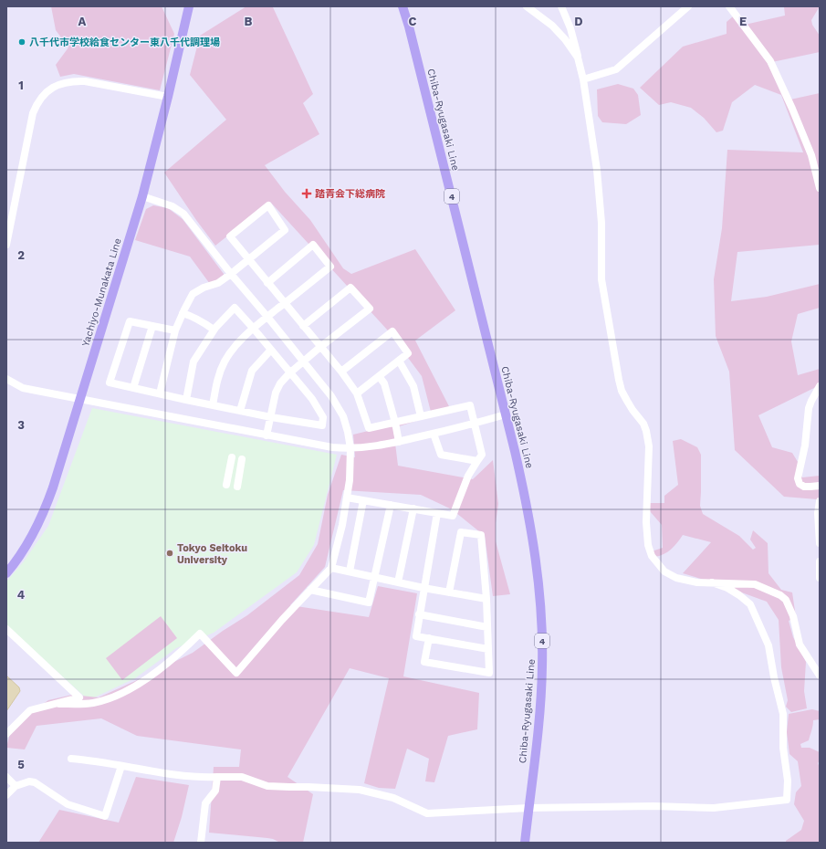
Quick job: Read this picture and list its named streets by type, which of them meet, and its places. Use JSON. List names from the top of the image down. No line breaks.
{"streets":{"main road":["Chiba-Ryugasaki Line","4","Yachiyo-Munakata Line"]},"places":{"other":["八千代市学校給食センター東八千代調理場","Tokyo Seitoku University"],"health":["踏青会下総病院"]},"grid":{"columns":["A","B","C","D","E"],"rows":["1","2","3","4","5"]}}
